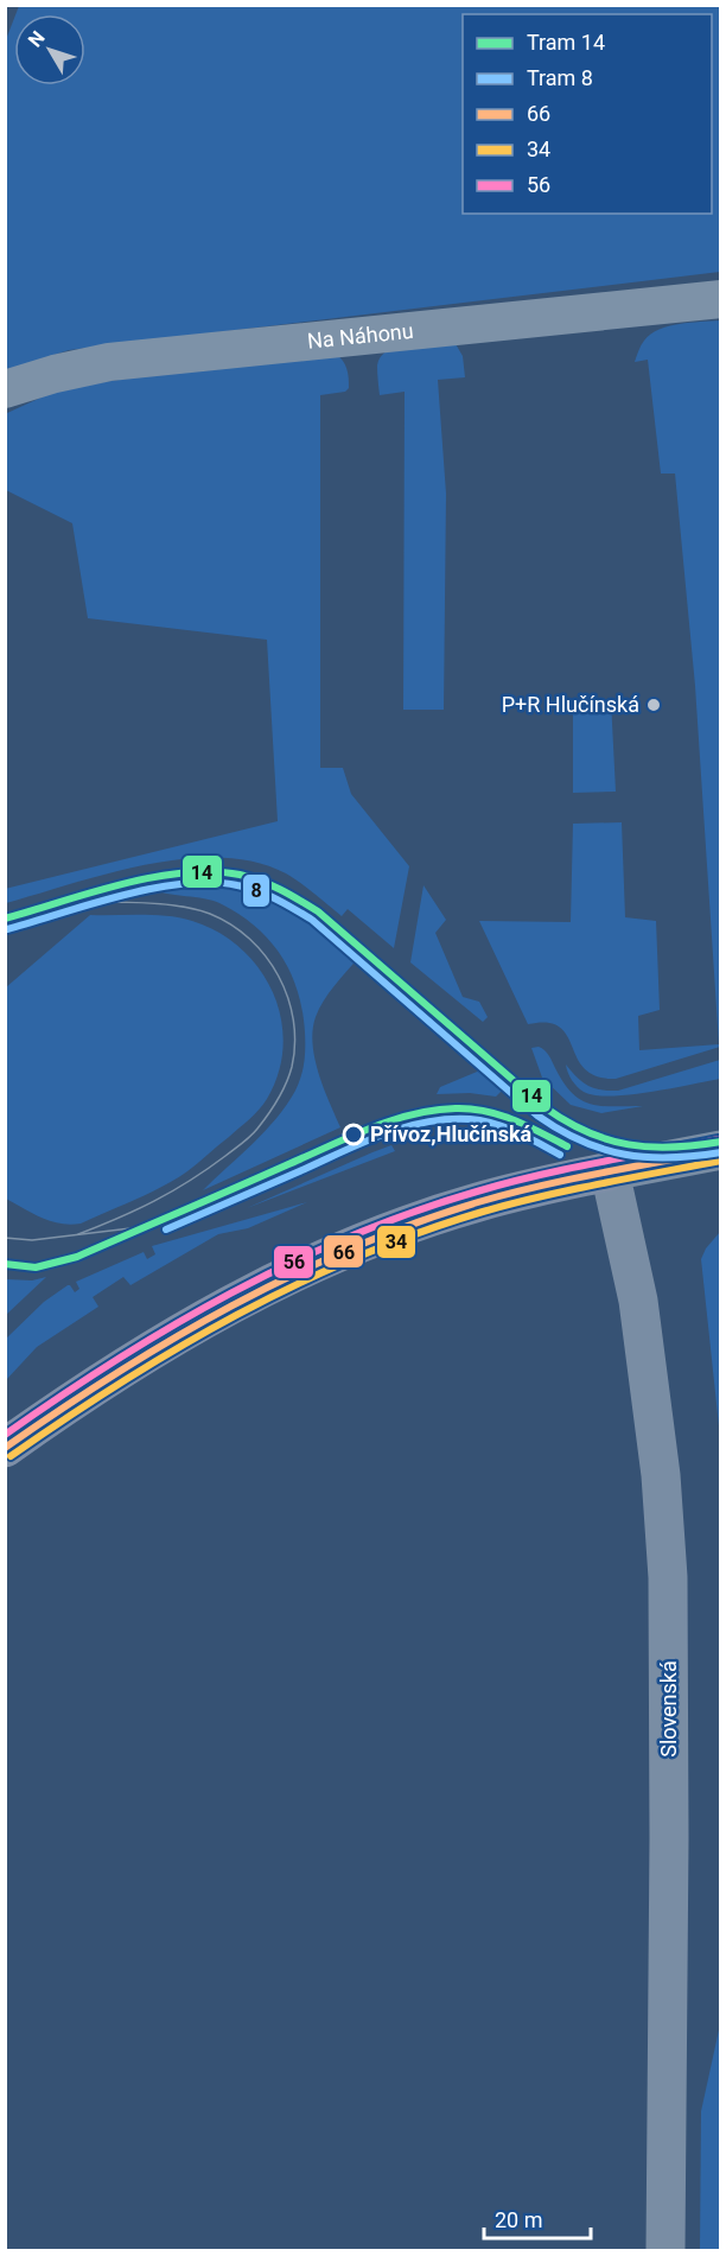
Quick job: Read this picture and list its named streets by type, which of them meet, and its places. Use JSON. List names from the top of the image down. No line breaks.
{"streets":{"street":["Na Náhonu","Slovenská"]},"places":["P+R Hlučínská","Přívoz,Hlučínská"],"lines":["tram line 14","tram line 8","transit line 56","transit line 66","transit line 34"],"legend":["Tram 14","Tram 8","66","34","56"],"scale_bar":"20 m","north":"top left"}
